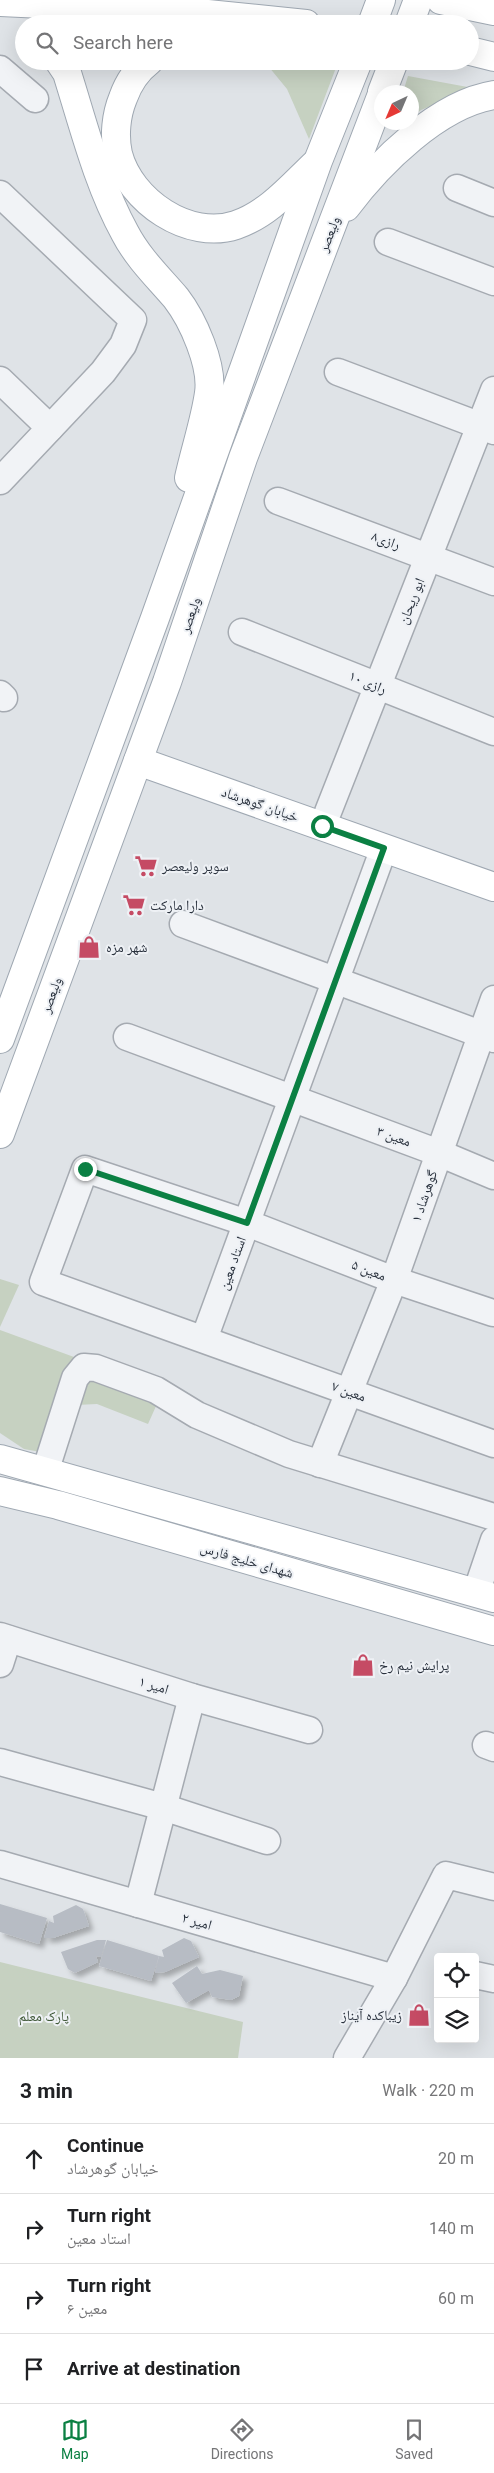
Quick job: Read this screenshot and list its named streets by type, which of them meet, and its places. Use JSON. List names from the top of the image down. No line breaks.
{"streets":{"main road":["ولیعصر","خیابان گوهرشاد","شهدای خلیج فارس"],"street":["رازی۸","ابو ریحان","رازی ۱۰","معین ۳","گوهرشاد ۱","استاد معین","معین ۵","معین ۷","امیر ۱","امیر ۲"]},"crossings":[["ولیعصر","خیابان گوهرشاد"],["رازی۸","ابو ریحان"],["ابو ریحان","رازی ۱۰"],["خیابان گوهرشاد","استاد معین"],["معین ۳","گوهرشاد ۱"],["معین ۳","استاد معین"],["گوهرشاد ۱","معین ۵"],["گوهرشاد ۱","معین ۷"],["استاد معین","معین ۵"],["استاد معین","معین ۷"],["معین ۵","معین ۷"]],"parks":["پارک معلم"],"places":{"supermarket":["سوپر ولیعصر","دارا مارکت"],"shop":["شهر مزه","پرایش نیم رخ","زیباکده آیناز"]},"north":"bottom left","page":{"search":"Search here","heading":["3 min","Walk · 220 m"],"list":[["Continue","خیابان گوهرشاد","20 m"],["Turn right","استاد معین","140 m"],["Turn right","معین ۶","60 m"],"Arrive at destination"],"nav":["Map","Directions","Saved"]}}
